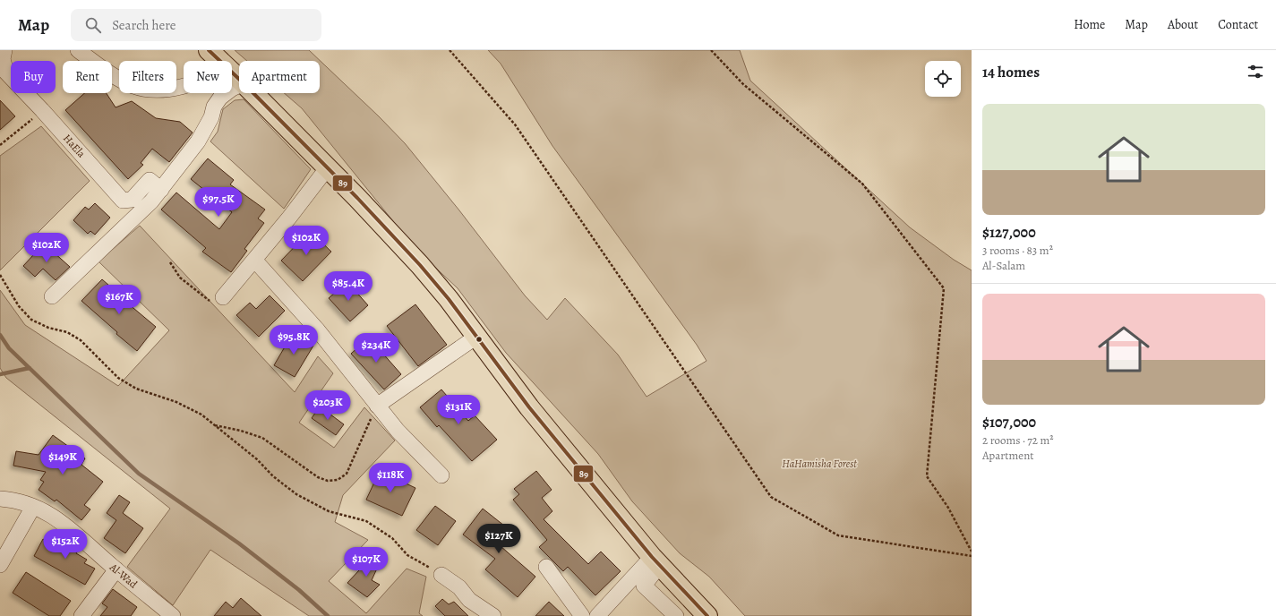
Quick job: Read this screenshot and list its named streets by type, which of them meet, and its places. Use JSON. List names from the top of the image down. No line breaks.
{"streets":{"street":["HaEla","Al-Wad"]},"parks":["HaHamisha Forest"],"lines":["transit line 89"],"page":{"header":"Map","search":"Search here","nav":["Home","Map","About","Contact"],"heading":"14 homes","chip":["Buy","Rent","Filters","New","Apartment"],"list":[{"name":"$127,000","note":"3 rooms · 83 m² · Al-Salam"},{"name":"$107,000","note":"2 rooms · 72 m² · Apartment"}],"price":["$97.5K","$102K","$102K","$85.4K","$167K","$95.8K","$234K","$203K","$131K","$149K","$118K","$127K","$152K","$107K"]}}
